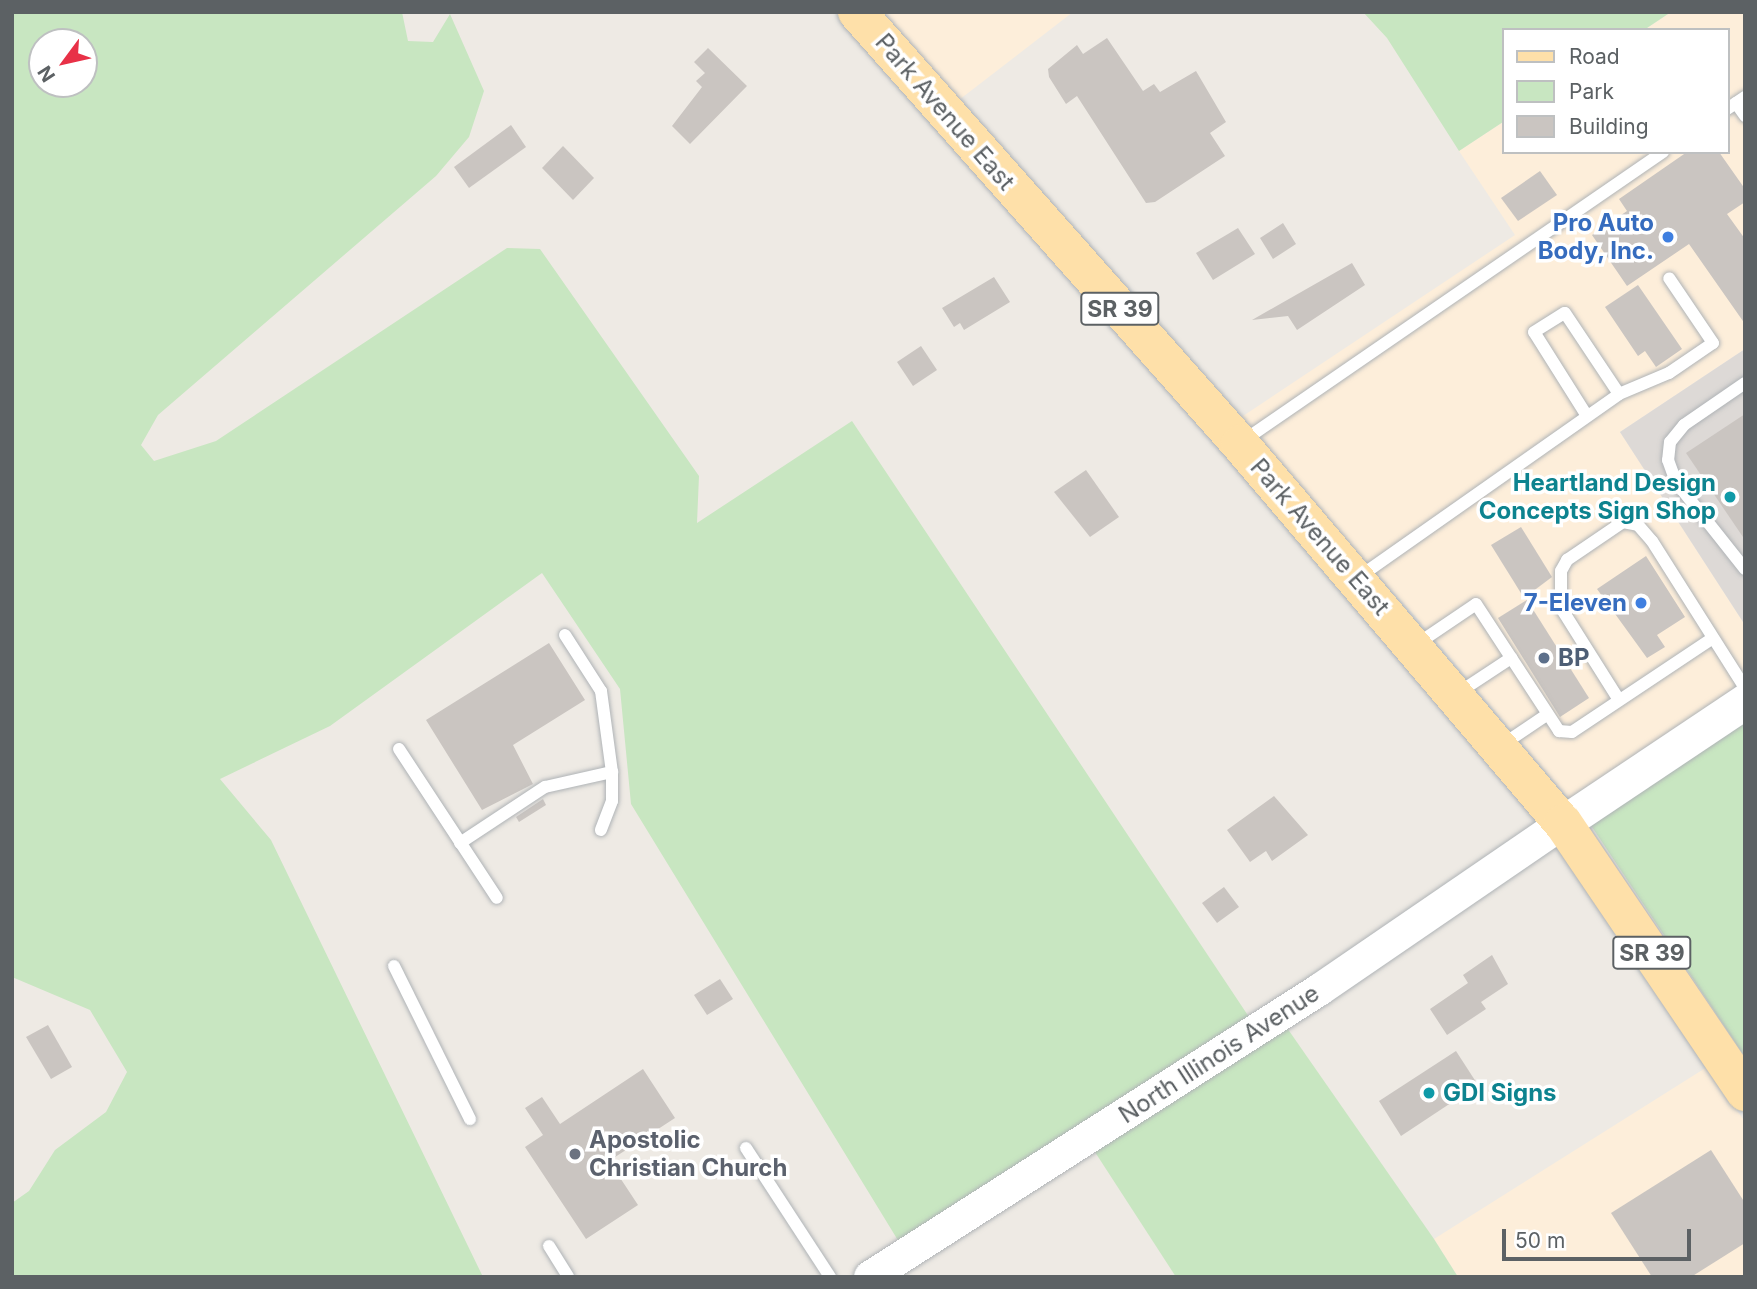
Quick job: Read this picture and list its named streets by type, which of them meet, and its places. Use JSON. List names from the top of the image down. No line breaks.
{"streets":{"main road":["Park Avenue East","SR 39"],"street":["North Illinois Avenue"]},"crossings":[["Park Avenue East","North Illinois Avenue"]],"places":["Pro Auto Body, Inc.","Heartland Design Concepts Sign Shop","7-Eleven","BP","GDI Signs","Apostolic Christian Church"],"legend":["Road","Park","Building"],"scale_bar":"50 m","north":"bottom left"}
